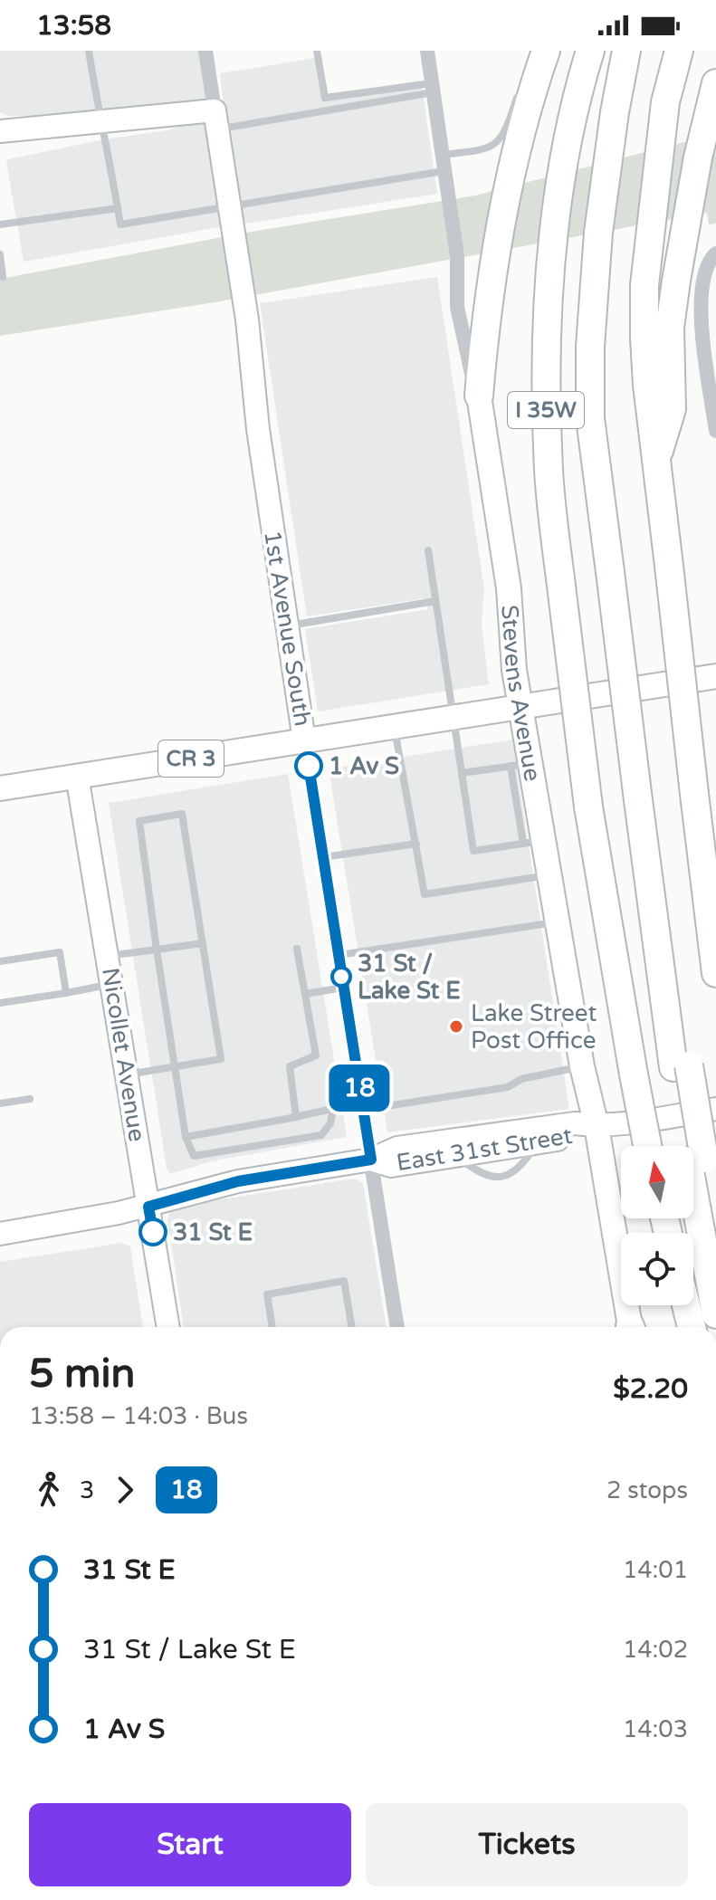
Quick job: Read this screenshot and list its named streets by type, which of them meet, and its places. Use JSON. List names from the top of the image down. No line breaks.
{"streets":{"highway":["I 35W"],"main road":["Stevens Avenue","CR 3"],"street":["1st Avenue South","Nicollet Avenue","East 31st Street"]},"crossings":[["1st Avenue South","CR 3"],["1st Avenue South","East 31st Street"],["Stevens Avenue","CR 3"],["Stevens Avenue","East 31st Street"],["CR 3","Nicollet Avenue"],["Nicollet Avenue","East 31st Street"]],"places":["1 Av S","31 St / Lake St E","Lake Street Post Office","31 St E"],"lines":["bus line 18"],"north":"top","page":{"status":"13:58","on_map":"18","heading":["5 min","13:58 – 14:03 · Bus","$2.20"],"legs":["3","18","2 stops"],"list":[{"name":"31 St E","value":"14:01"},{"name":"31 St / Lake St E","value":"14:02"},{"name":"1 Av S","value":"14:03"}],"buttons":["Start","Tickets"]}}
